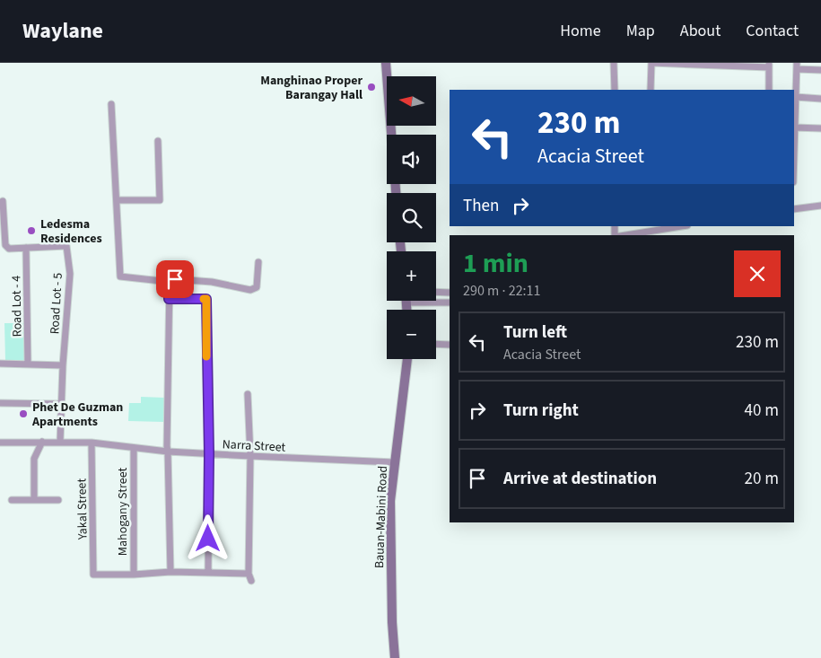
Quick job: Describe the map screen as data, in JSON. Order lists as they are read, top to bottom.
{
  "streets": {
    "main road": ["Bauan-Mabini Road"],
    "street": [
      "Road Lot - 5",
      "Road Lot - 4",
      "Narra Street",
      "Yakal Street",
      "Mahogany Street"
    ]
  },
  "crossings": [
    ["Road Lot - 5", "Road Lot - 4"],
    ["Road Lot - 5", "Narra Street"],
    ["Narra Street", "Yakal Street"],
    ["Narra Street", "Mahogany Street"],
    ["Narra Street", "Bauan-Mabini Road"],
    ["Yakal Street", "Mahogany Street"]
  ],
  "places": ["Manghinao Proper Barangay Hall", "Ledesma Residences", "Phet De Guzman Apartments"],
  "north": "left",
  "page": {
    "header": "Waylane",
    "nav": [
      "Home",
      "Map",
      "About",
      "Contact"
    ],
    "map_buttons": ["+", "−"],
    "turn": ["230 m", "Acacia Street"],
    "then": "Then",
    "heading": ["1 min", "290 m · 22:11"],
    "list": [
      {
        "name": "Turn left",
        "note": "Acacia Street",
        "value": "230 m"
      },
      {
        "name": "Turn right",
        "value": "40 m"
      },
      {
        "name": "Arrive at destination",
        "value": "20 m"
      }
    ]
  }
}
